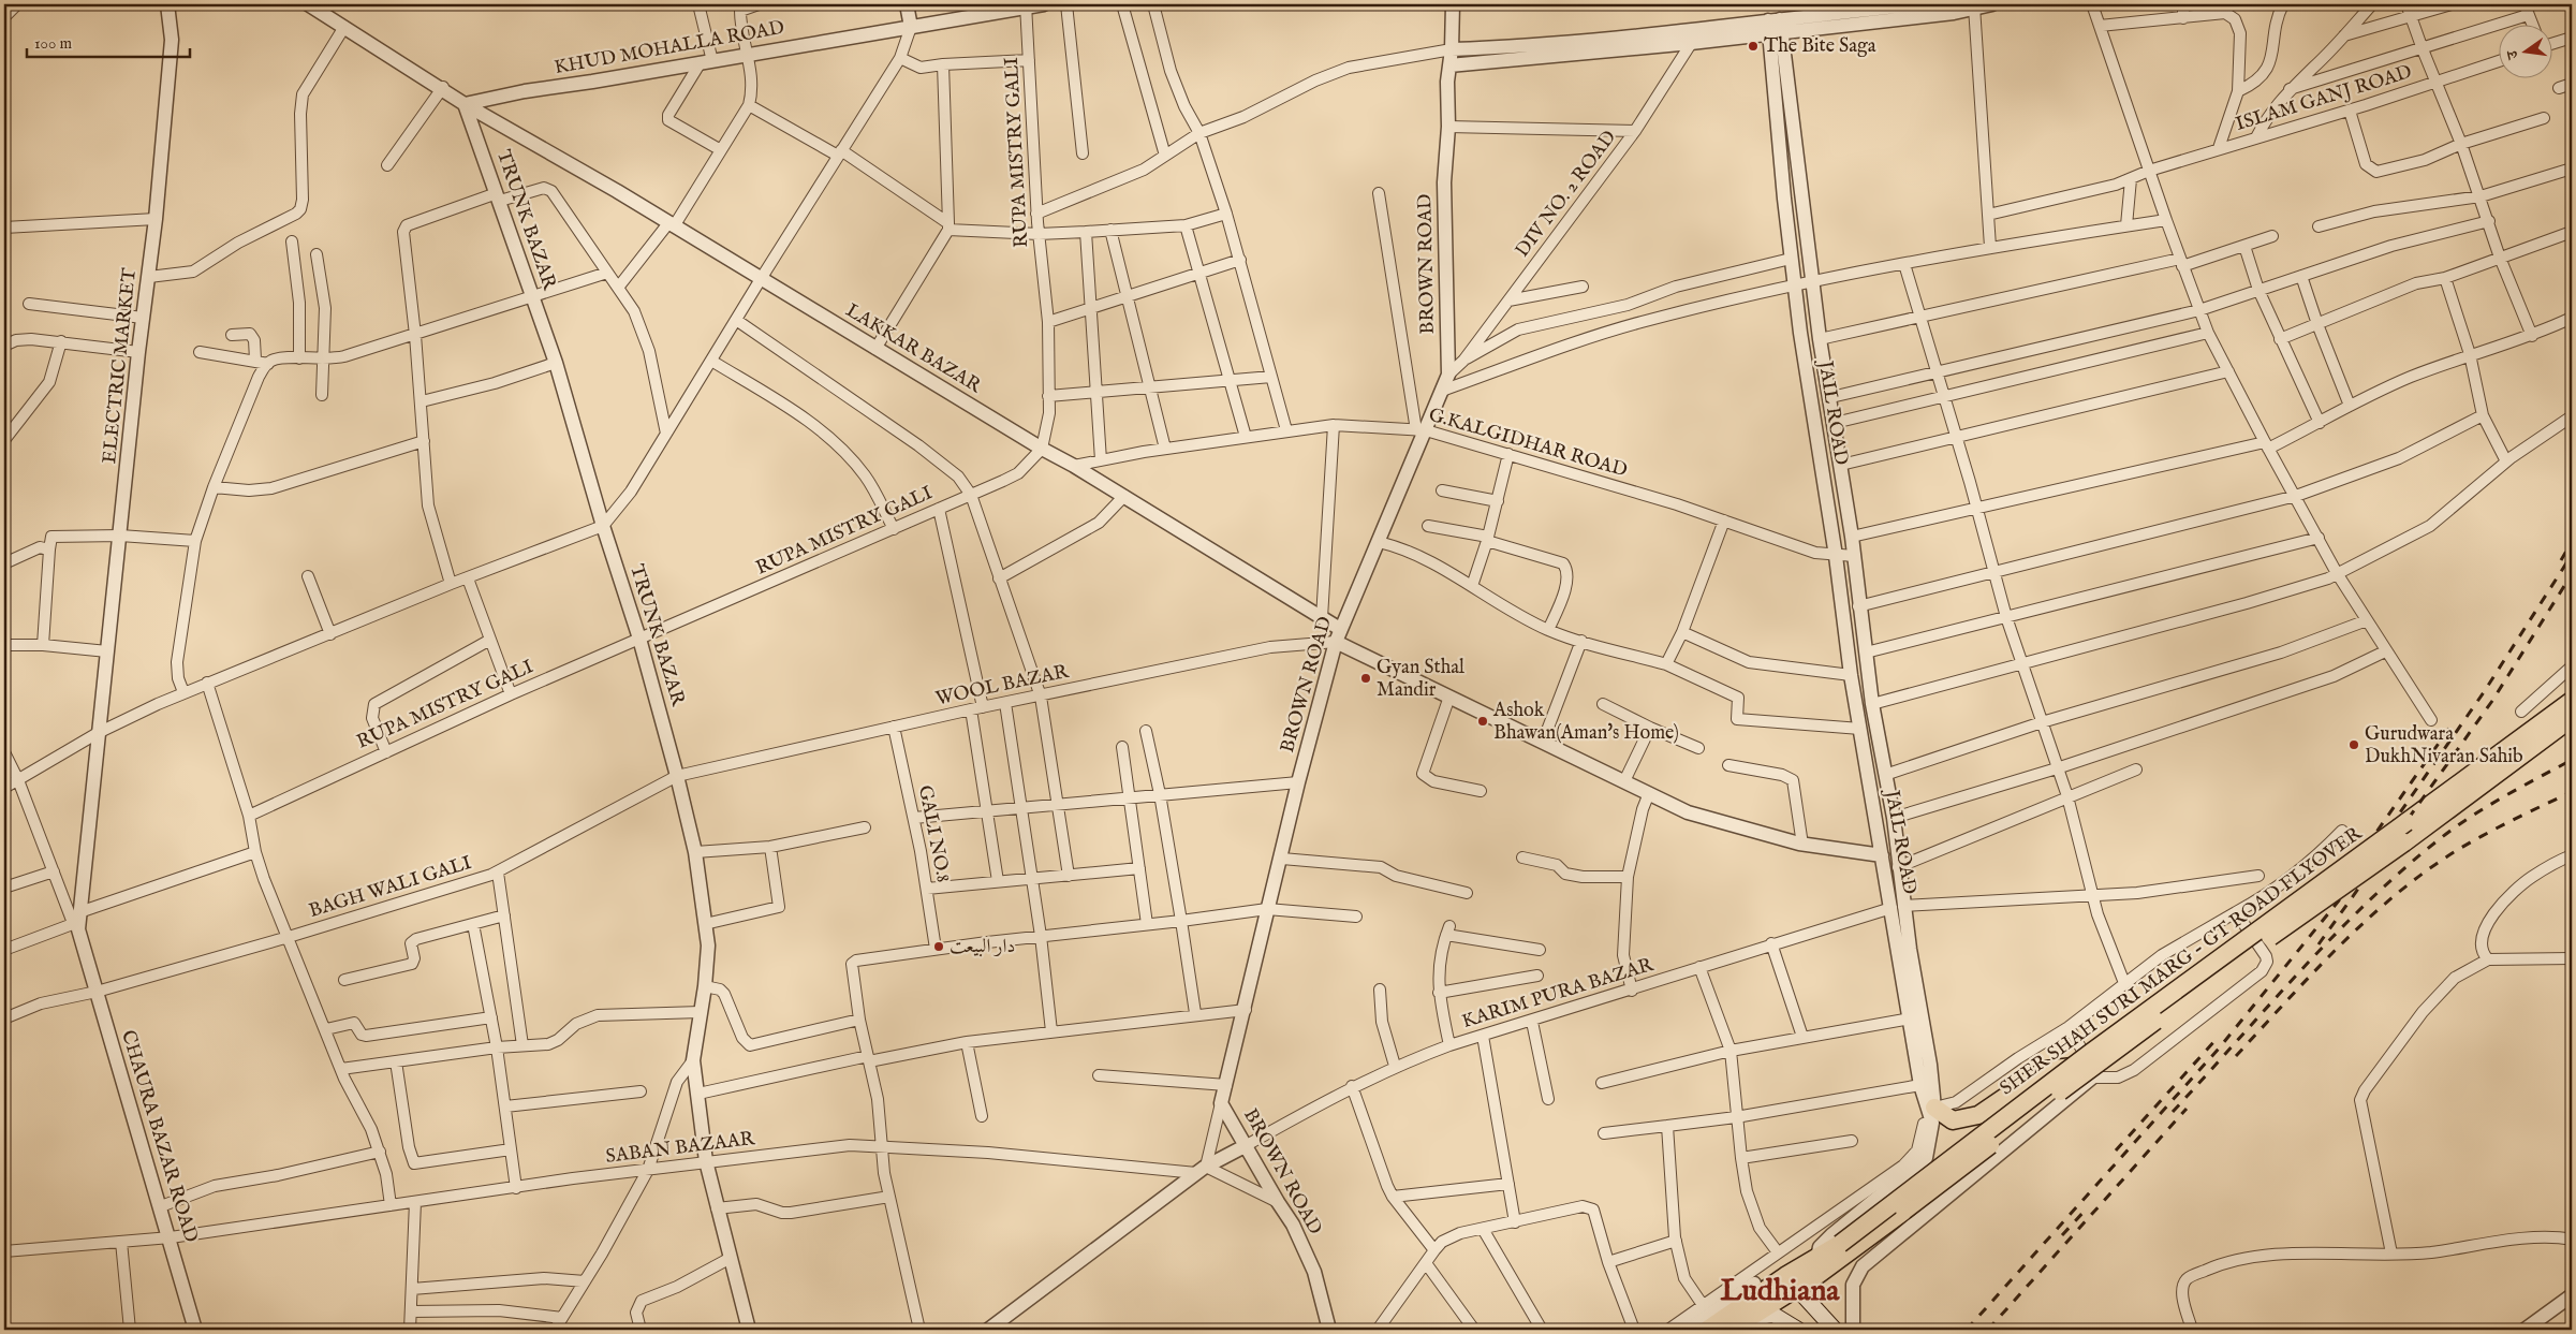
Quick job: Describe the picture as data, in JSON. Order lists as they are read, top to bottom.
{
  "streets": {
    "main road": ["SHER SHAH SURI MARG - GT ROAD FLYOVER"],
    "street": [
      "KHUD MOHALLA ROAD",
      "ISLAM GANJ ROAD",
      "RUPA MISTRY GALI",
      "DIV NO. 2 ROAD",
      "TRUNK BAZAR",
      "BROWN ROAD",
      "LAKKAR BAZAR",
      "ELECTRIC MARKET",
      "JAIL ROAD",
      "G.KALGIDHAR ROAD",
      "WOOL BAZAR",
      "GALI NO.8",
      "BAGH WALI GALI",
      "KARIM PURA BAZAR",
      "CHAURA BAZAR ROAD",
      "SABAN BAZAAR"
    ]
  },
  "crossings": [
    ["KHUD MOHALLA ROAD", "RUPA MISTRY GALI"],
    ["KHUD MOHALLA ROAD", "TRUNK BAZAR"],
    ["KHUD MOHALLA ROAD", "LAKKAR BAZAR"],
    ["RUPA MISTRY GALI", "TRUNK BAZAR"],
    ["RUPA MISTRY GALI", "LAKKAR BAZAR"],
    ["DIV NO. 2 ROAD", "BROWN ROAD"],
    ["TRUNK BAZAR", "LAKKAR BAZAR"],
    ["TRUNK BAZAR", "WOOL BAZAR"],
    ["TRUNK BAZAR", "BAGH WALI GALI"],
    ["TRUNK BAZAR", "SABAN BAZAAR"],
    ["BROWN ROAD", "LAKKAR BAZAR"],
    ["BROWN ROAD", "G.KALGIDHAR ROAD"],
    ["BROWN ROAD", "WOOL BAZAR"],
    ["BROWN ROAD", "KARIM PURA BAZAR"],
    ["LAKKAR BAZAR", "JAIL ROAD"],
    ["LAKKAR BAZAR", "G.KALGIDHAR ROAD"],
    ["LAKKAR BAZAR", "WOOL BAZAR"],
    ["ELECTRIC MARKET", "CHAURA BAZAR ROAD"],
    ["JAIL ROAD", "G.KALGIDHAR ROAD"],
    ["JAIL ROAD", "KARIM PURA BAZAR"],
    ["WOOL BAZAR", "GALI NO.8"],
    ["WOOL BAZAR", "BAGH WALI GALI"],
    ["BAGH WALI GALI", "CHAURA BAZAR ROAD"],
    ["CHAURA BAZAR ROAD", "SABAN BAZAAR"]
  ],
  "districts": ["Ludhiana"],
  "places": [
    "The Bite Saga",
    "Gyan Sthal Mandir",
    "Ashok Bhawan(Aman's Home)",
    "Gurudwara DukhNivaran Sahib",
    "دار البیعت"
  ],
  "scale_bar": "100 m",
  "north": "left"
}
